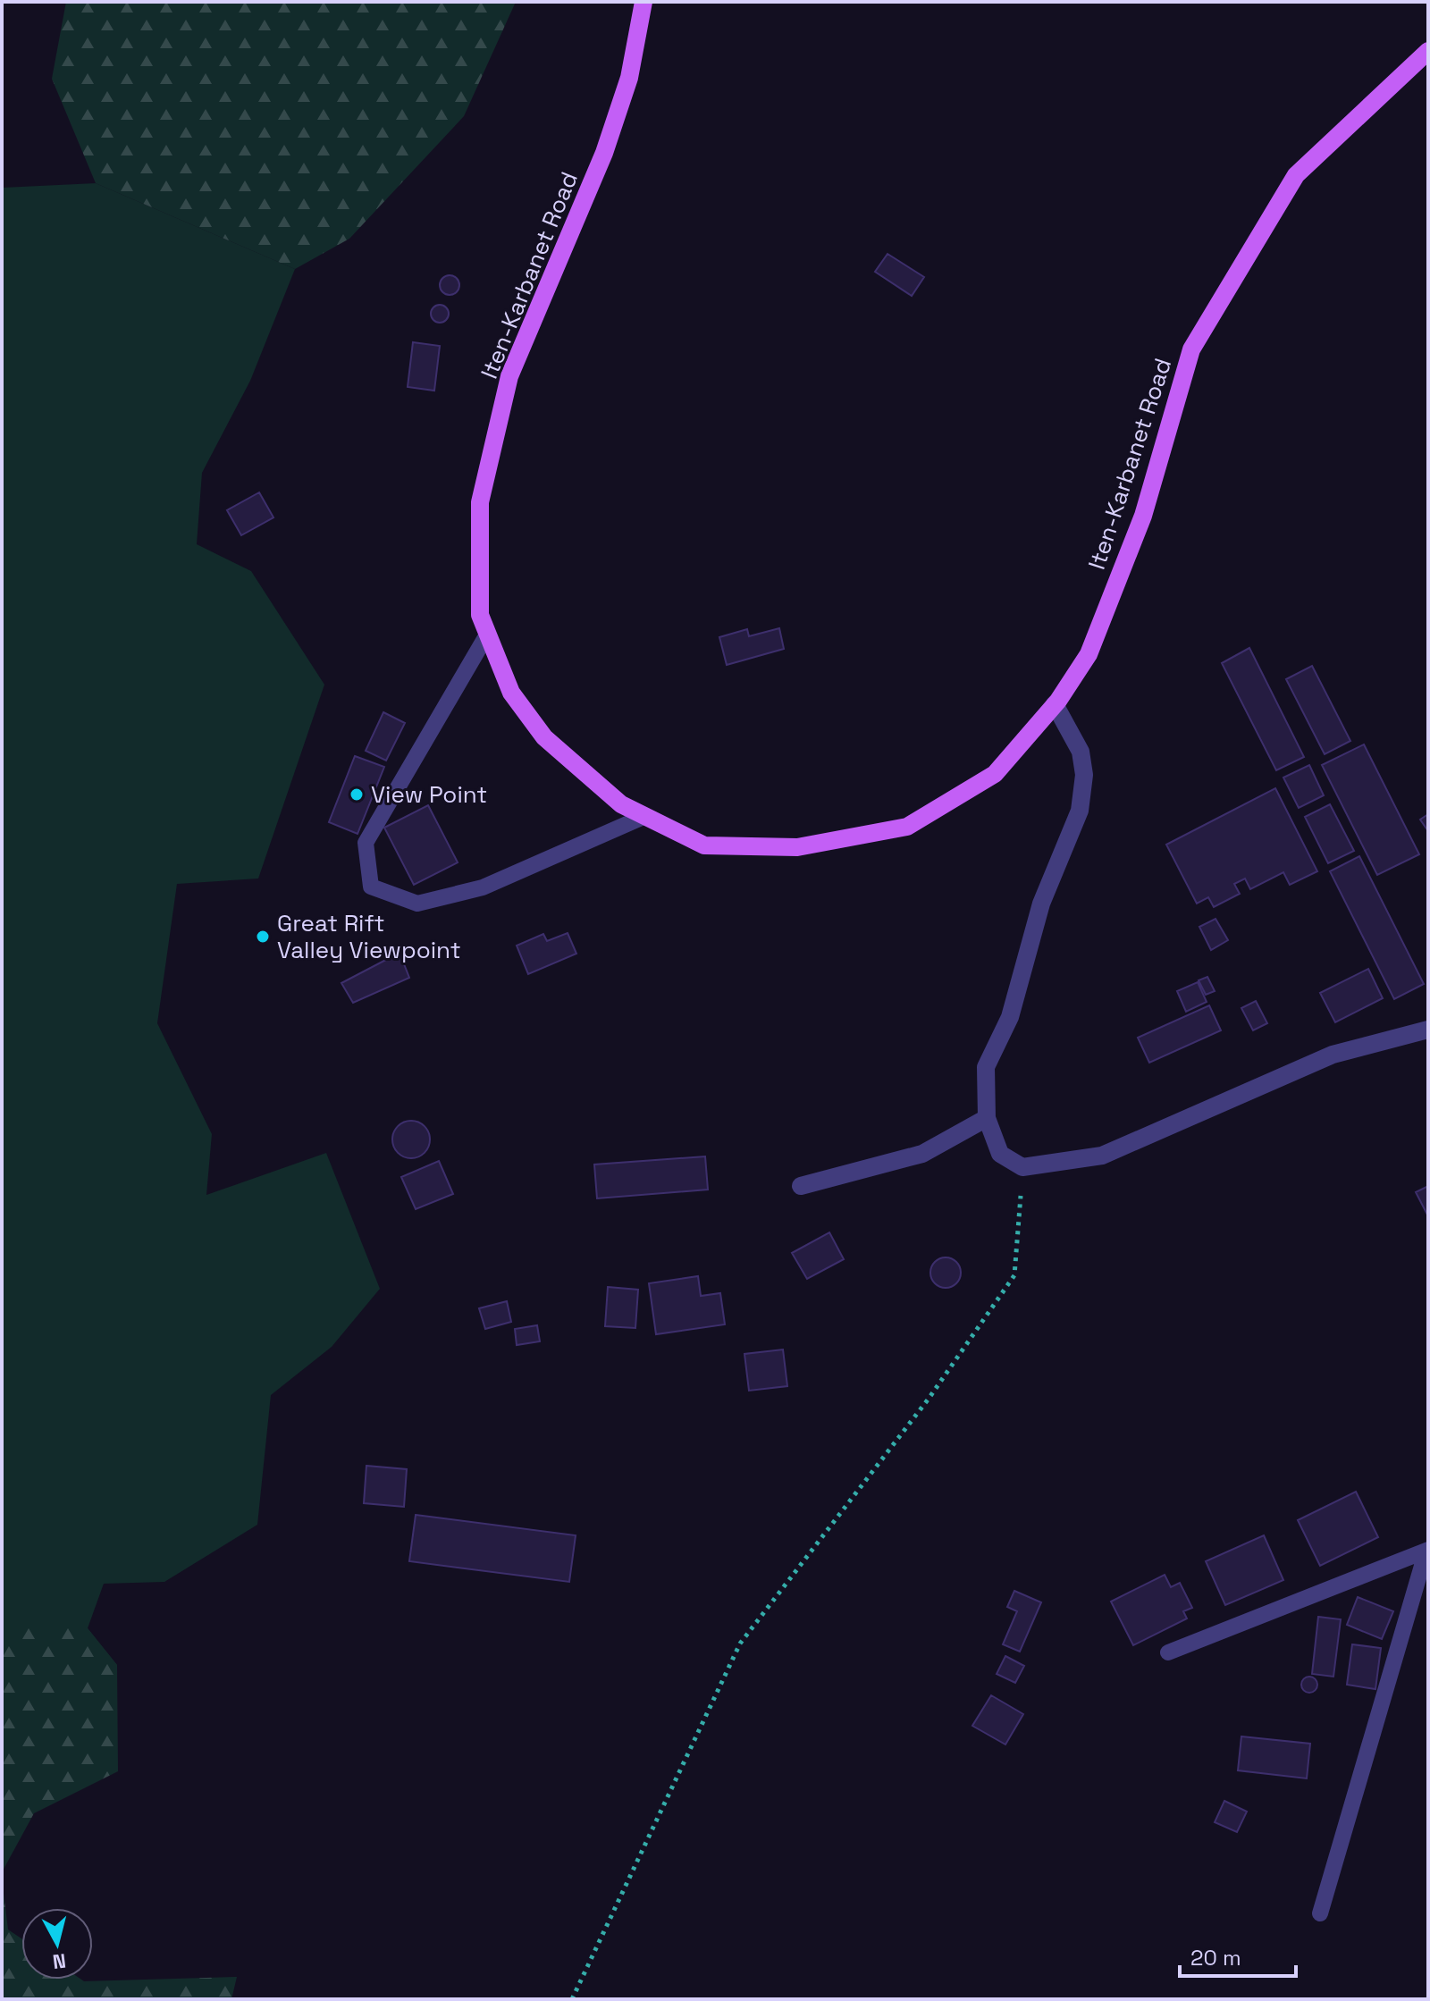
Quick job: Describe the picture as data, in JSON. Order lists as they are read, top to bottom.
{
  "streets": {
    "main road": ["Iten-Karbanet Road"]
  },
  "places": ["View Point", "Great Rift Valley Viewpoint"],
  "scale_bar": "20 m",
  "north": "bottom"
}
